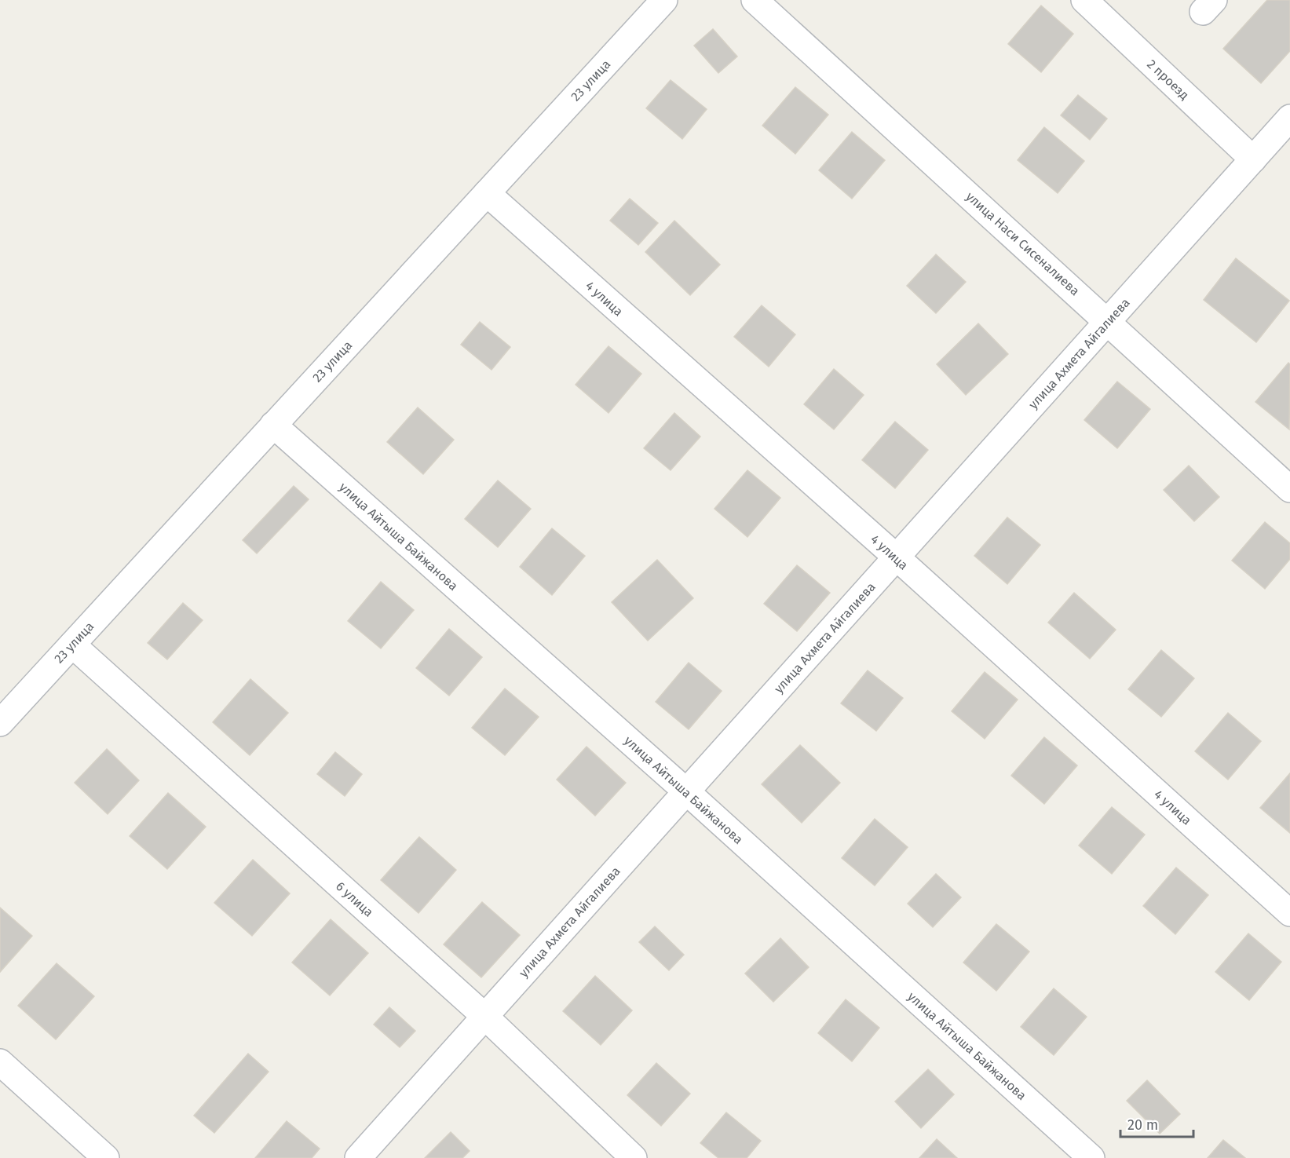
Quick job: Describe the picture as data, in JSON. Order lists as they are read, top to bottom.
{
  "streets": {
    "street": [
      "2 проезд",
      "23 улица",
      "улица Наси Сисеналиева",
      "4 улица",
      "улица Ахмета Айгалиева",
      "улица Айтыша Байжанова",
      "6 улица"
    ]
  },
  "crossings": [
    ["2 проезд", "улица Ахмета Айгалиева"],
    ["23 улица", "4 улица"],
    ["23 улица", "улица Айтыша Байжанова"],
    ["23 улица", "6 улица"],
    ["улица Наси Сисеналиева", "улица Ахмета Айгалиева"],
    ["4 улица", "улица Ахмета Айгалиева"],
    ["улица Ахмета Айгалиева", "улица Айтыша Байжанова"],
    ["улица Ахмета Айгалиева", "6 улица"]
  ],
  "scale_bar": "20 m"
}
